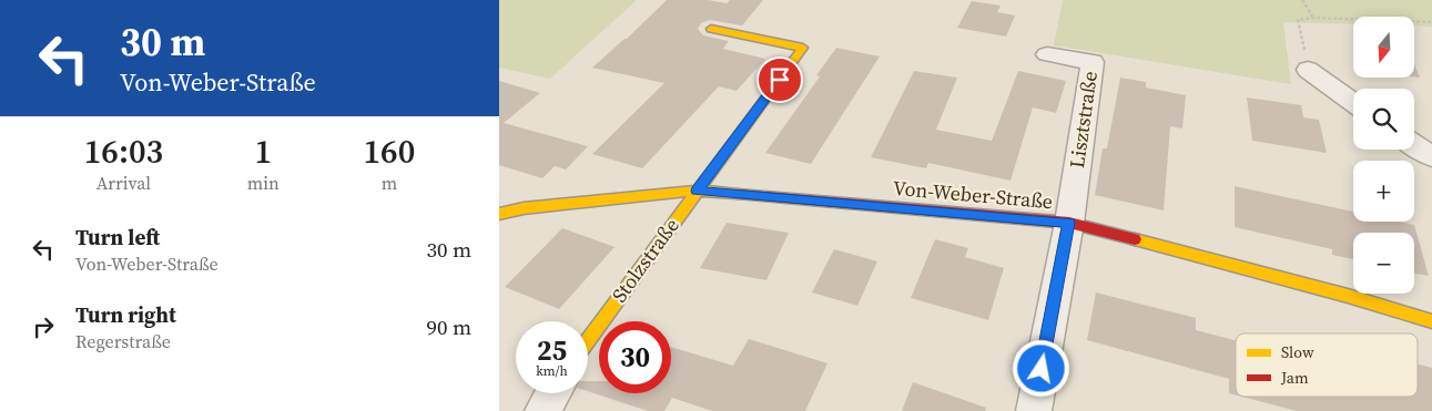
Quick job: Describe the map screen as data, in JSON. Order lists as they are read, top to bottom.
{
  "streets": {
    "street": ["Lisztstraße", "Von-Weber-Straße", "Stolzstraße"]
  },
  "crossings": [
    ["Lisztstraße", "Von-Weber-Straße"],
    ["Von-Weber-Straße", "Stolzstraße"]
  ],
  "legend": ["Slow", "Jam"],
  "north": "bottom",
  "page": {
    "turn": ["30 m", "Von-Weber-Straße"],
    "map_buttons": ["+", "−"],
    "eta": [
      "16:03",
      "Arrival",
      "1",
      "min",
      "160",
      "m"
    ],
    "list": [
      {
        "name": "Turn left",
        "note": "Von-Weber-Straße",
        "value": "30 m"
      },
      {
        "name": "Turn right",
        "note": "Regerstraße",
        "value": "90 m"
      }
    ],
    "speed": "25 km/h",
    "limit": "30"
  }
}
